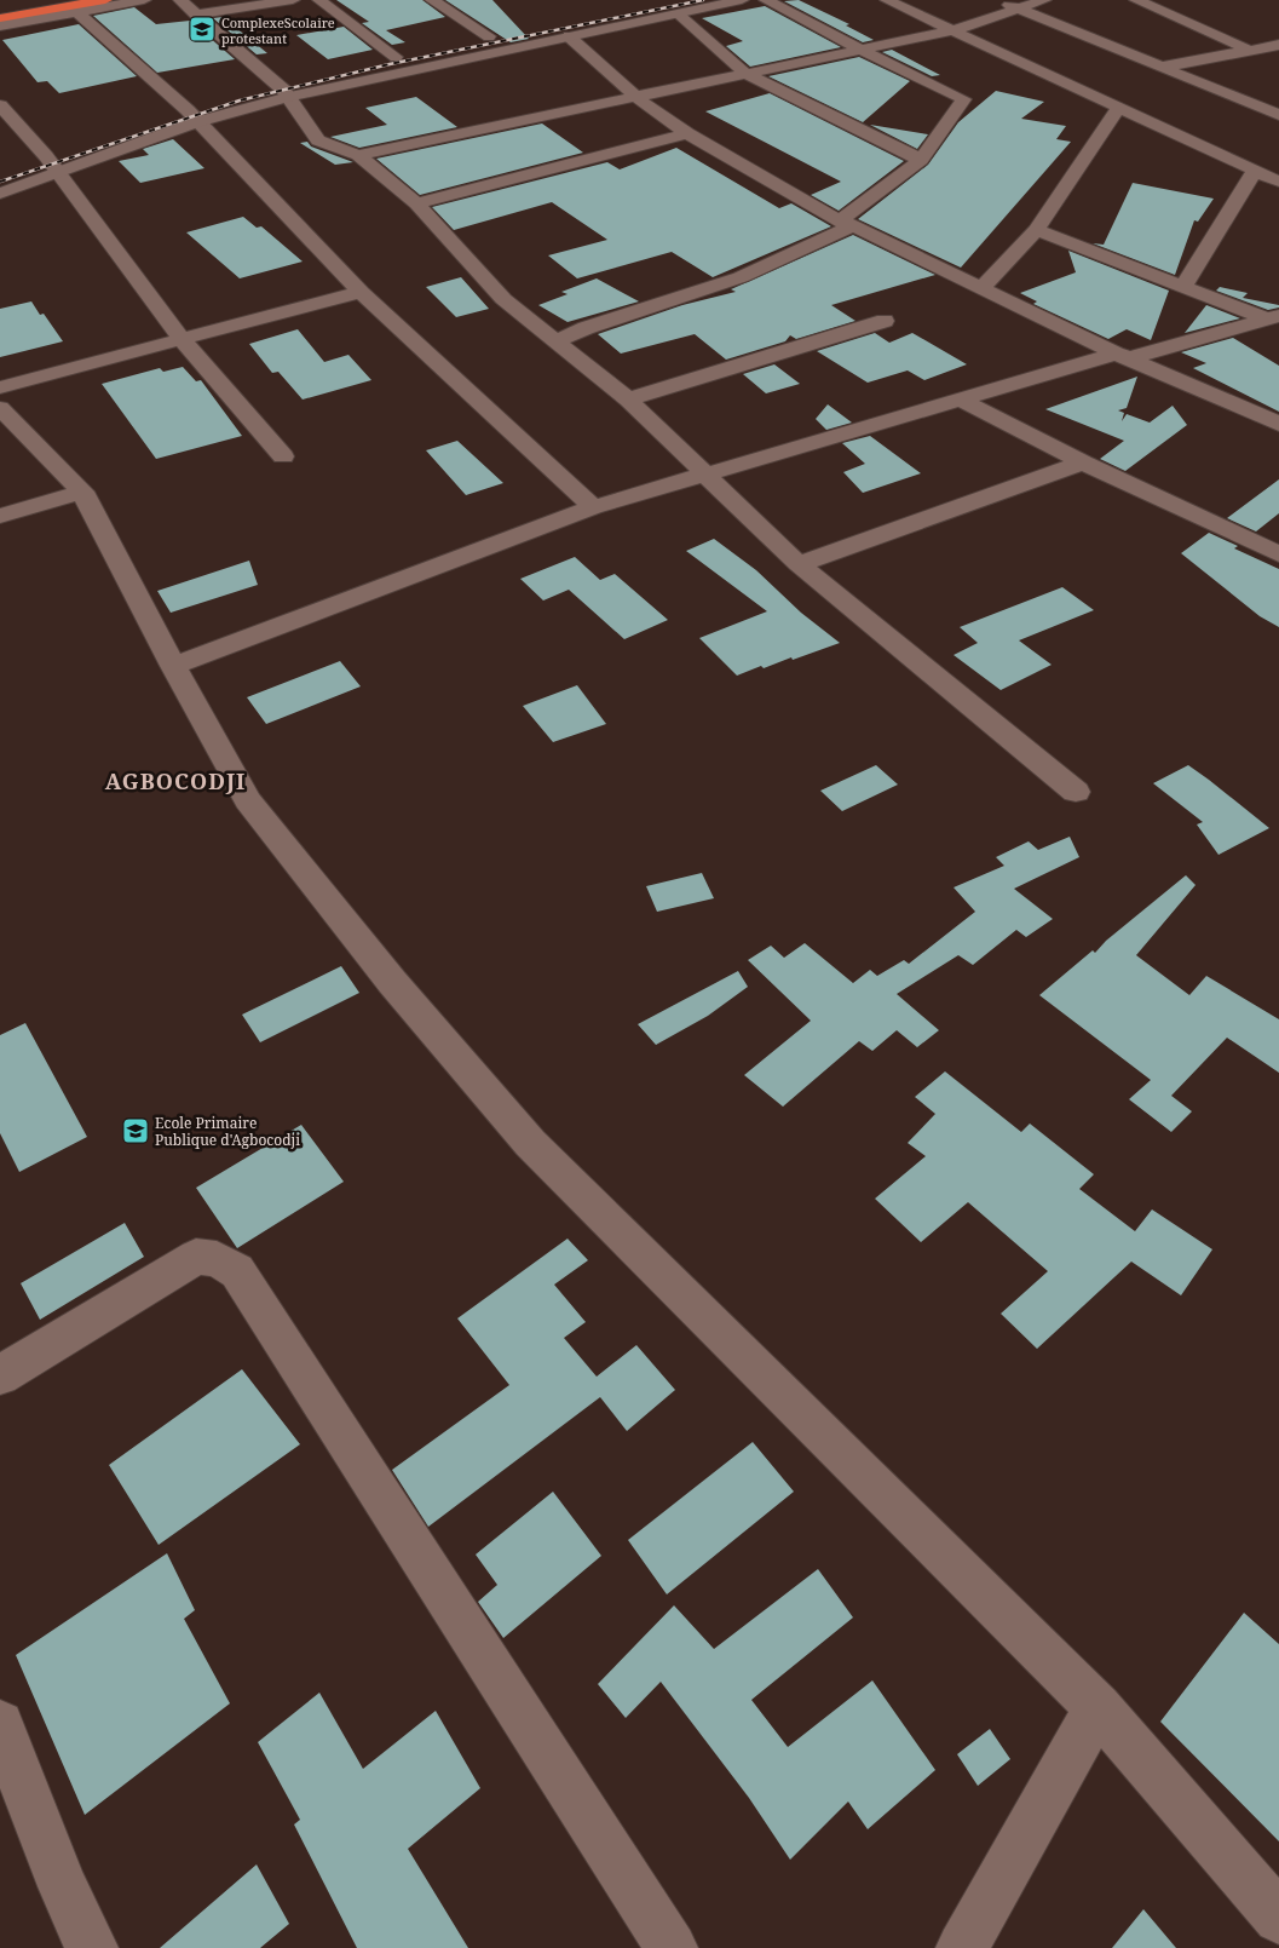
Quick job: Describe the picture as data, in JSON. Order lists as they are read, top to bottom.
{
  "districts": ["AGBOCODJI"],
  "places": {
    "school or university": ["ComplexeScolaire protestant", "Ecole Primaire Publique d'Agbocodji"]
  }
}
